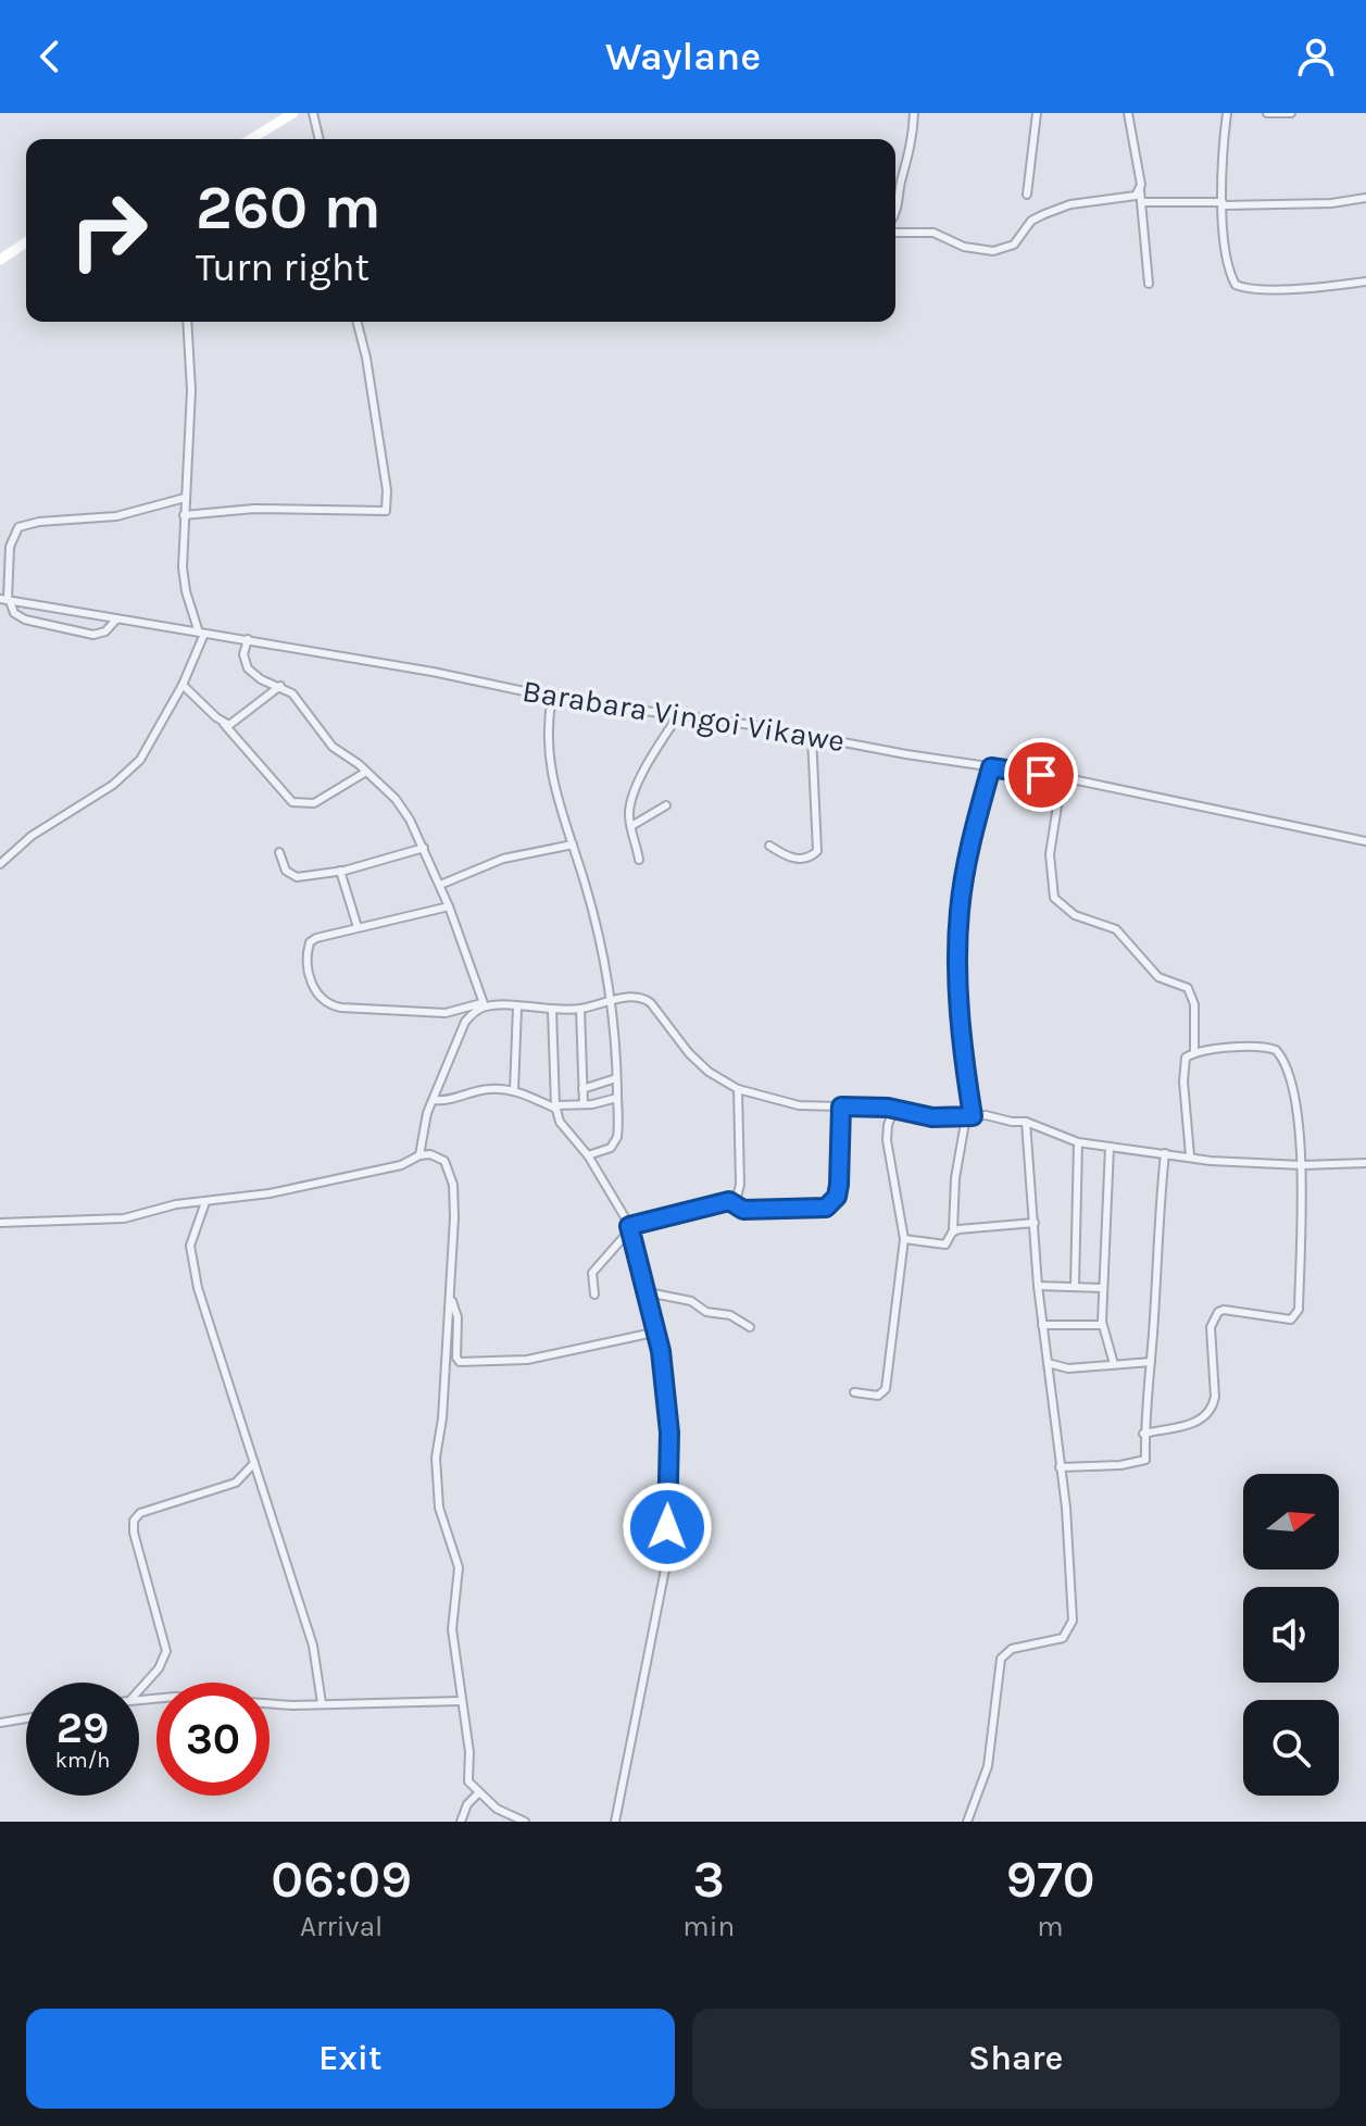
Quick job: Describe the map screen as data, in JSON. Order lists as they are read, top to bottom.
{
  "streets": {
    "street": ["Barabara Vingoi Vikawe"]
  },
  "north": "right",
  "page": {
    "header": "Waylane",
    "turn": ["260 m", "Turn right"],
    "speed": "29 km/h",
    "limit": "30",
    "eta": [
      "06:09",
      "Arrival",
      "3",
      "min",
      "970",
      "m"
    ],
    "buttons": ["Exit", "Share"]
  }
}
